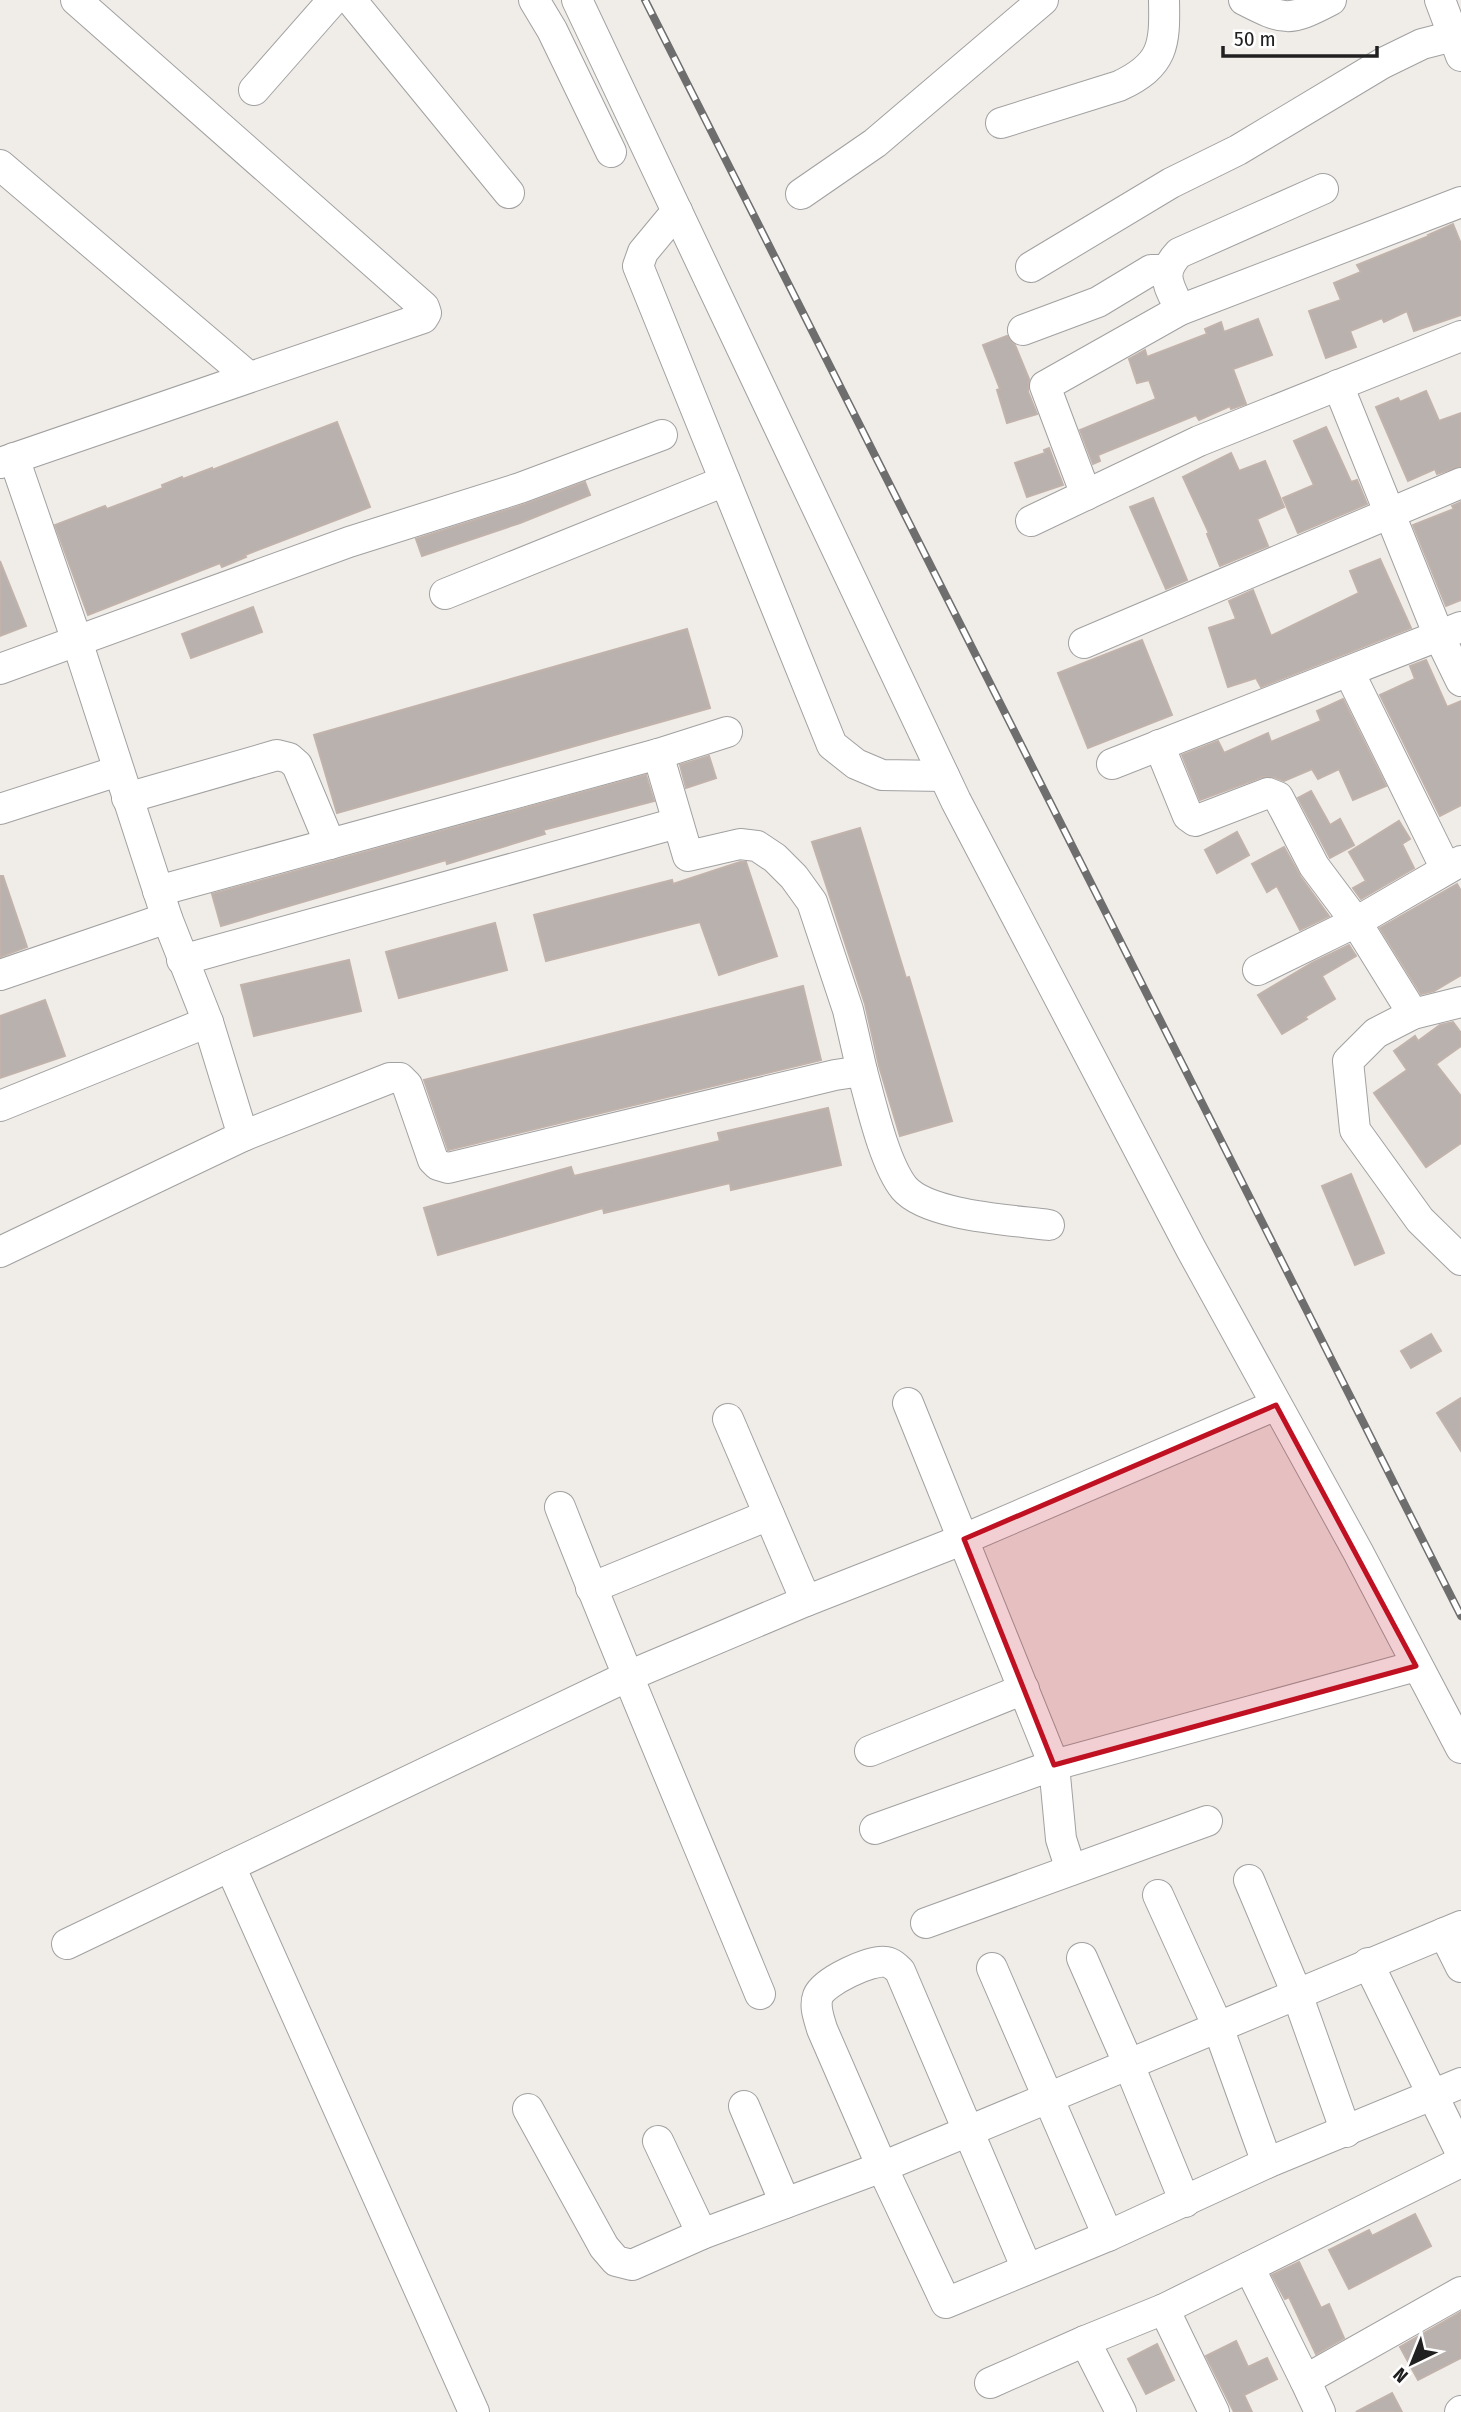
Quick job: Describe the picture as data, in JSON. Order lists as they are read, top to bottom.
{
  "scale_bar": "50 m",
  "north": "bottom left"
}
